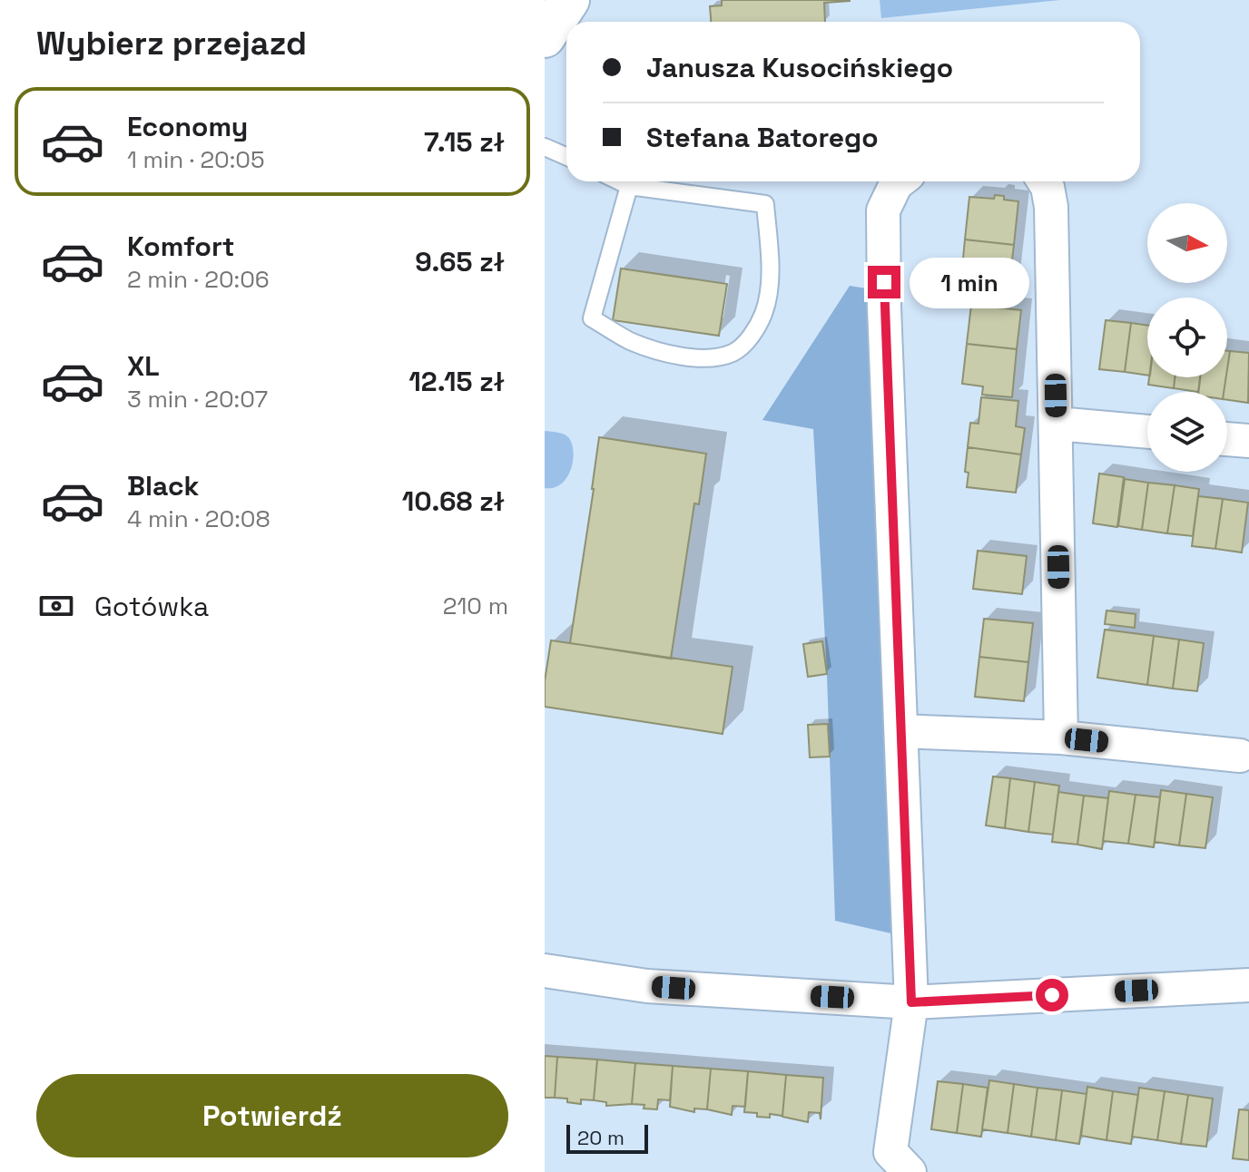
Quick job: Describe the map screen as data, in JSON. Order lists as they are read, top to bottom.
{
  "scale_bar": "20 m",
  "north": "right",
  "page": {
    "heading": "Wybierz przejazd",
    "banner": ["Janusza Kusocińskiego", "Stefana Batorego"],
    "list": [
      {
        "name": "Economy",
        "note": "1 min · 20:05",
        "value": "7.15 zł"
      },
      {
        "name": "Komfort",
        "note": "2 min · 20:06",
        "value": "9.65 zł"
      },
      {
        "name": "XL",
        "note": "3 min · 20:07",
        "value": "12.15 zł"
      },
      {
        "name": "Black",
        "note": "4 min · 20:08",
        "value": "10.68 zł"
      }
    ],
    "bubble": "1 min",
    "pay": ["Gotówka", "210 m"],
    "buttons": "Potwierdź",
    "scale": "20 m"
  }
}
